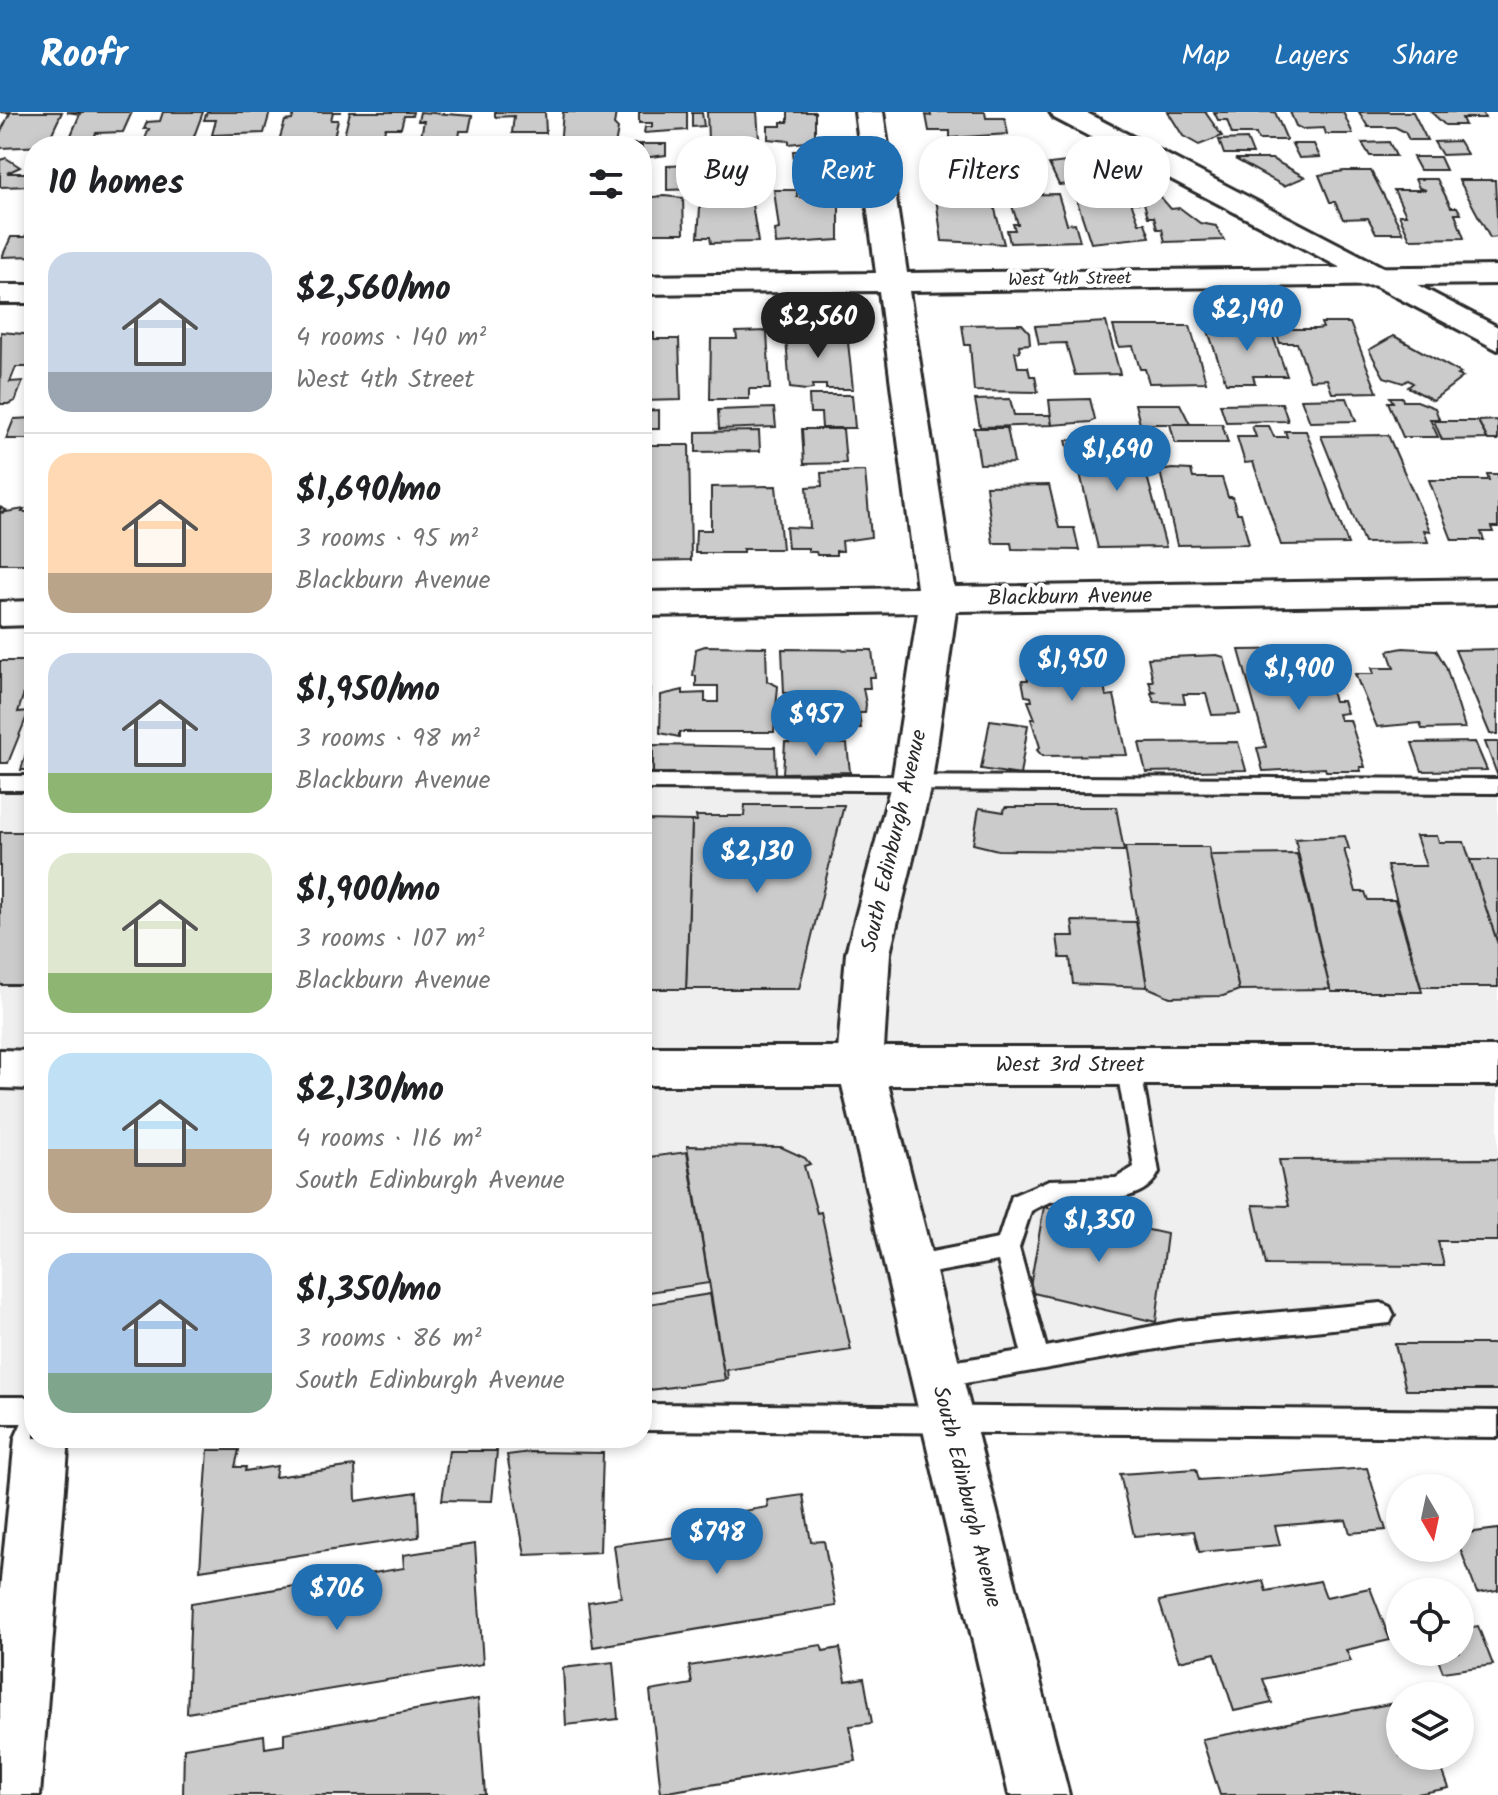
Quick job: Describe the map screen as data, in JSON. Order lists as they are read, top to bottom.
{
  "streets": {
    "street": [
      "West 4th Street",
      "Blackburn Avenue",
      "South Edinburgh Avenue",
      "West 3rd Street"
    ]
  },
  "crossings": [
    ["West 4th Street", "South Edinburgh Avenue"],
    ["Blackburn Avenue", "South Edinburgh Avenue"],
    ["South Edinburgh Avenue", "West 3rd Street"]
  ],
  "north": "bottom",
  "page": {
    "header": "Roofr",
    "nav": ["Map", "Layers", "Share"],
    "chip": [
      "Buy",
      "Rent",
      "Filters",
      "New"
    ],
    "heading": "10 homes",
    "list": [
      {
        "name": "$2,560/mo",
        "note": "4 rooms · 140 m² · West 4th Street"
      },
      {
        "name": "$1,690/mo",
        "note": "3 rooms · 95 m² · Blackburn Avenue"
      },
      {
        "name": "$1,950/mo",
        "note": "3 rooms · 98 m² · Blackburn Avenue"
      },
      {
        "name": "$1,900/mo",
        "note": "3 rooms · 107 m² · Blackburn Avenue"
      },
      {
        "name": "$2,130/mo",
        "note": "4 rooms · 116 m² · South Edinburgh Avenue"
      },
      {
        "name": "$1,350/mo",
        "note": "3 rooms · 86 m² · South Edinburgh Avenue"
      }
    ],
    "price": [
      "$2,190",
      "$2,560",
      "$1,690",
      "$1,950",
      "$1,900",
      "$957",
      "$2,130",
      "$1,350",
      "$798",
      "$706"
    ]
  }
}
